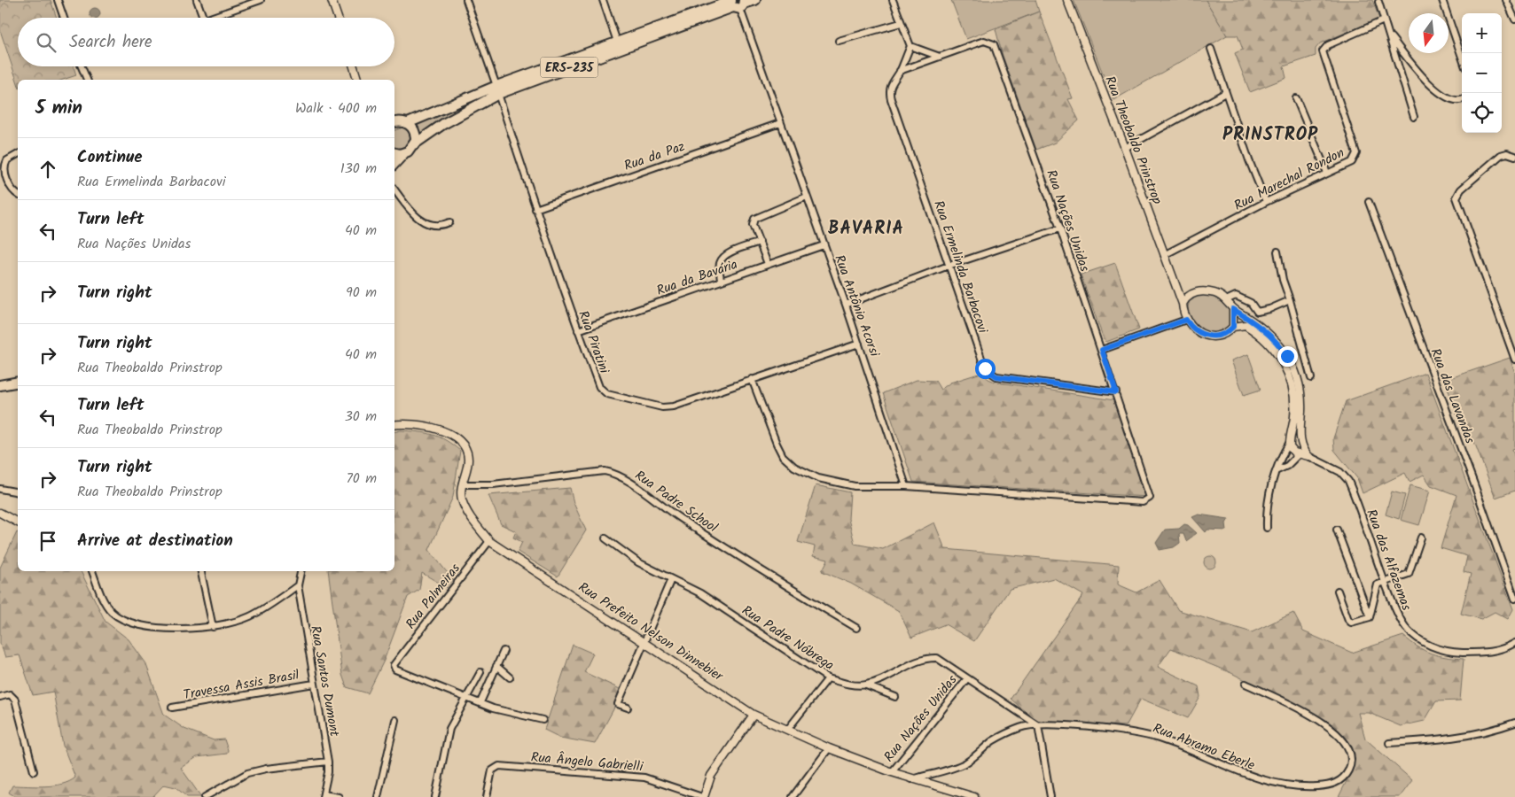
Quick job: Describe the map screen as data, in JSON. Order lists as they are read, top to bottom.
{
  "streets": {
    "main road": ["ERS-235"],
    "street": [
      "Rua Theobaldo Prinstrop",
      "Rua da Paz",
      "Rua Marechal Rondon",
      "Rua Nações Unidas",
      "Rua Ermelinda Barbacovi",
      "Rua da Bavária",
      "Rua Antônio Acorsi",
      "Rua Piratini",
      "Rua das Lavandas",
      "Rua Padre School",
      "Rua das Alfazemas",
      "Rua Palmeiras",
      "Rua Prefeito Nelson Dinnebier",
      "Rua Padre Nóbrega",
      "Rua Santos Dumont",
      "Travessa Assis Brasil",
      "Rua Abramo Eberle",
      "Rua Ângelo Gabrielli"
    ]
  },
  "crossings": [
    ["ERS-235", "Rua Antônio Acorsi"],
    ["ERS-235", "Rua Piratini"],
    ["Rua Theobaldo Prinstrop", "Rua Marechal Rondon"],
    ["Rua da Paz", "Rua Antônio Acorsi"],
    ["Rua da Paz", "Rua Piratini"],
    ["Rua Nações Unidas", "Rua Ermelinda Barbacovi"],
    ["Rua Nações Unidas", "Rua Antônio Acorsi"],
    ["Rua Nações Unidas", "Rua Prefeito Nelson Dinnebier"],
    ["Rua da Bavária", "Rua Antônio Acorsi"],
    ["Rua da Bavária", "Rua Piratini"],
    ["Rua Antônio Acorsi", "Rua Piratini"],
    ["Rua Padre School", "Rua Prefeito Nelson Dinnebier"],
    ["Rua Palmeiras", "Rua Prefeito Nelson Dinnebier"],
    ["Rua Prefeito Nelson Dinnebier", "Rua Abramo Eberle"],
    ["Rua Santos Dumont", "Travessa Assis Brasil"]
  ],
  "districts": ["PRINSTROP", "BAVARIA"],
  "north": "bottom",
  "page": {
    "map_buttons": ["+", "−"],
    "search": "Search here",
    "heading": ["5 min", "Walk · 400 m"],
    "list": [
      ["Continue", "Rua Ermelinda Barbacovi", "130 m"],
      ["Turn left", "Rua Nações Unidas", "40 m"],
      ["Turn right", "90 m"],
      ["Turn right", "Rua Theobaldo Prinstrop", "40 m"],
      ["Turn left", "Rua Theobaldo Prinstrop", "30 m"],
      ["Turn right", "Rua Theobaldo Prinstrop", "70 m"],
      "Arrive at destination"
    ]
  }
}
